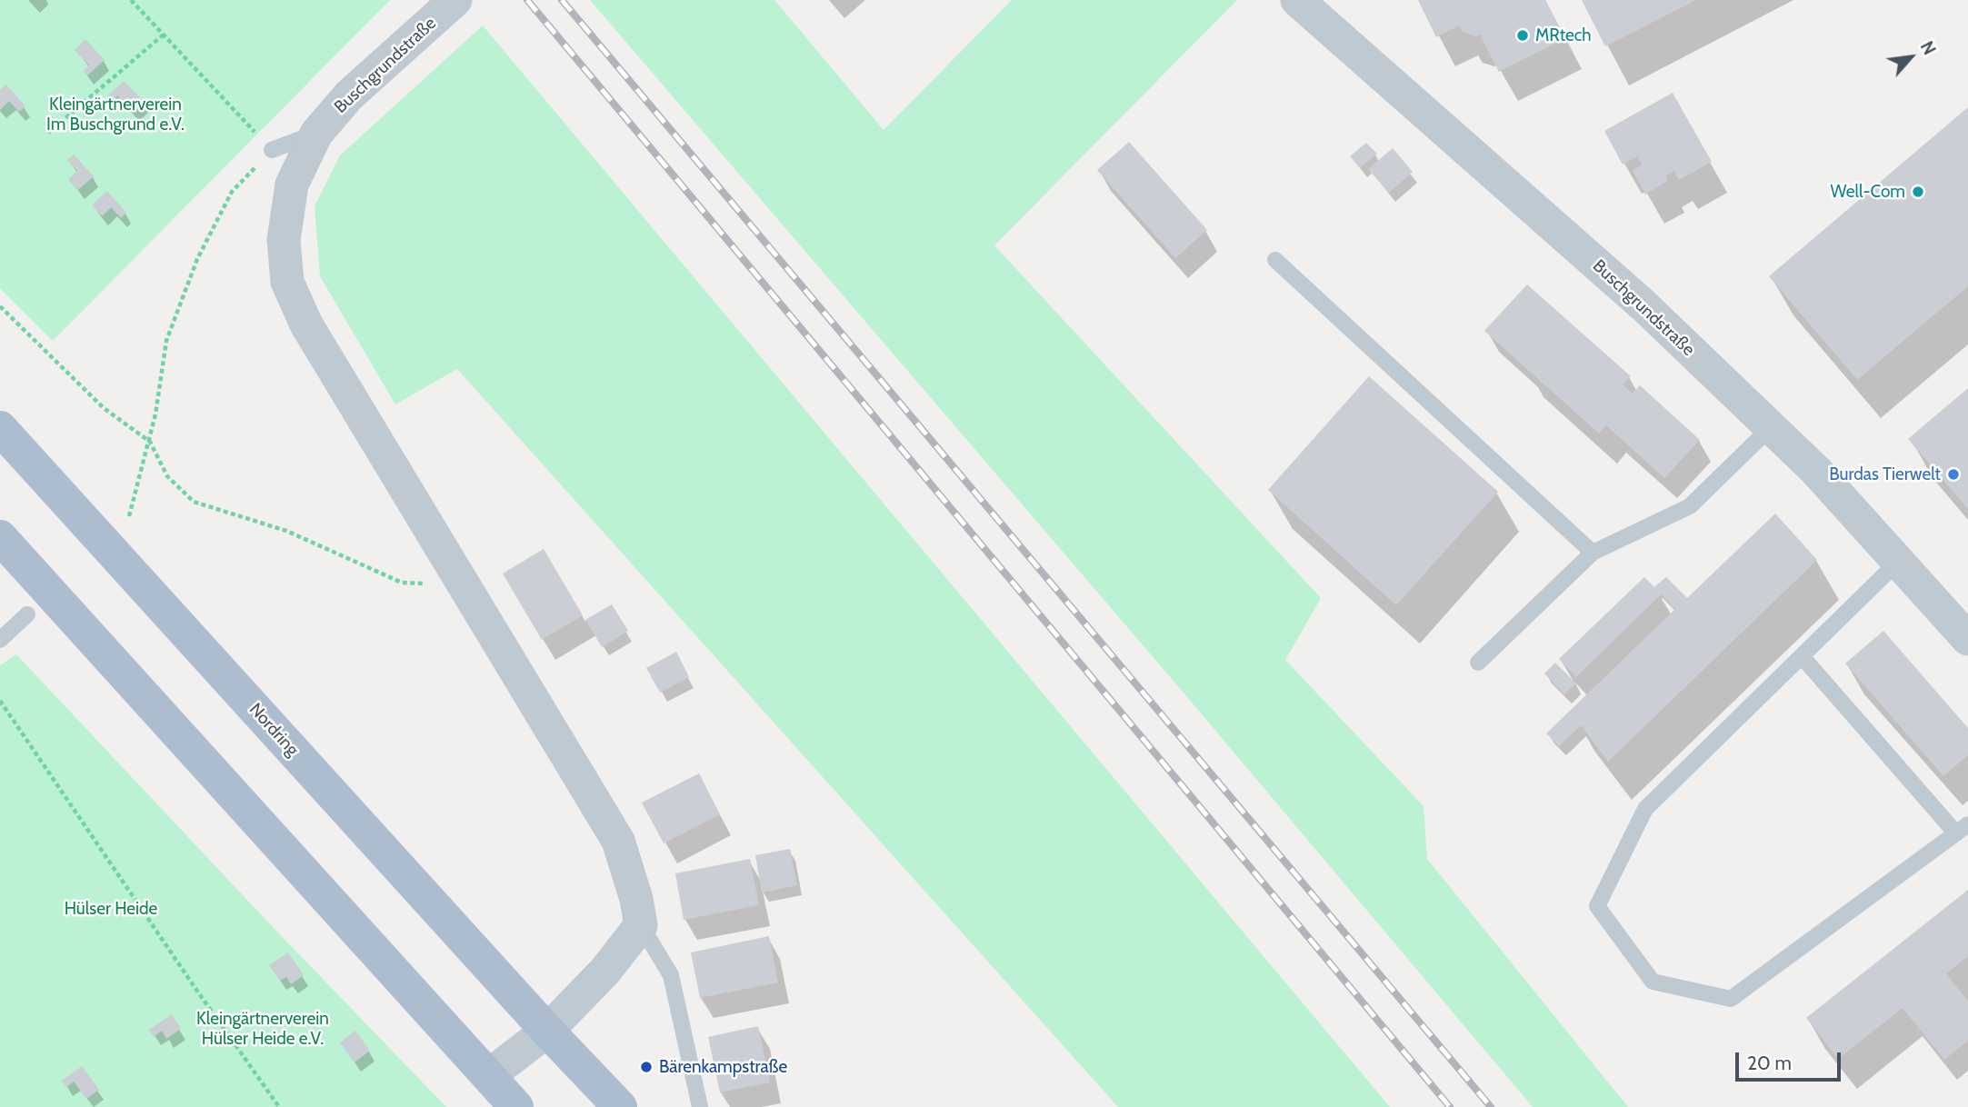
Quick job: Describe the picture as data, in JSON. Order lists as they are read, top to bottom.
{
  "streets": {
    "main road": ["Nordring"],
    "street": ["Buschgrundstraße"]
  },
  "parks": ["Kleingärtnerverein Im Buschgrund e.V.", "Hülser Heide", "Kleingärtnerverein Hülser Heide e.V."],
  "places": [
    "MRtech",
    "Well-Com",
    "Burdas Tierwelt",
    "Bärenkampstraße"
  ],
  "scale_bar": "20 m",
  "north": "top right"
}
